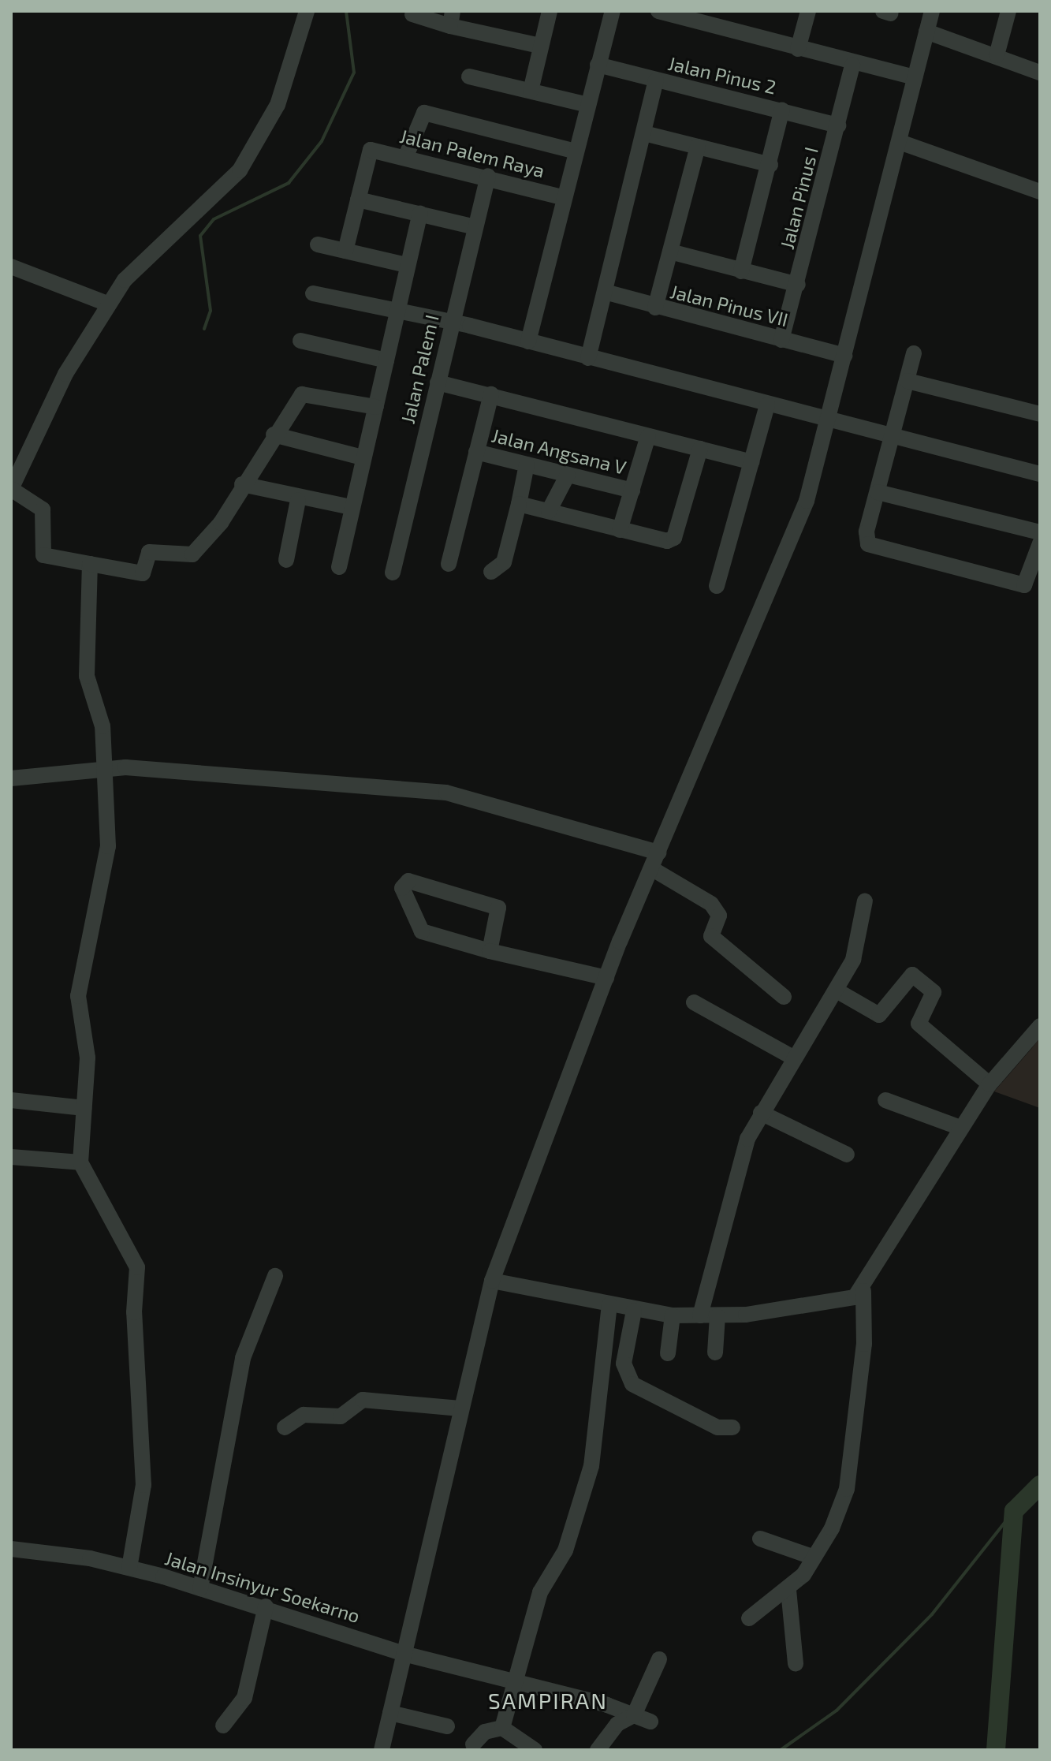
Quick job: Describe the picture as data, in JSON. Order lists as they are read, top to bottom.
{
  "streets": {
    "street": [
      "Jalan Pinus 2",
      "Jalan Palem Raya",
      "Jalan Pinus I",
      "Jalan Pinus VII",
      "Jalan Palem I",
      "Jalan Angsana V",
      "Jalan Insinyur Soekarno"
    ]
  },
  "crossings": [
    ["Jalan Pinus 2", "Jalan Pinus I"],
    ["Jalan Palem Raya", "Jalan Palem I"],
    ["Jalan Pinus I", "Jalan Pinus VII"]
  ],
  "districts": ["SAMPIRAN"]
}
